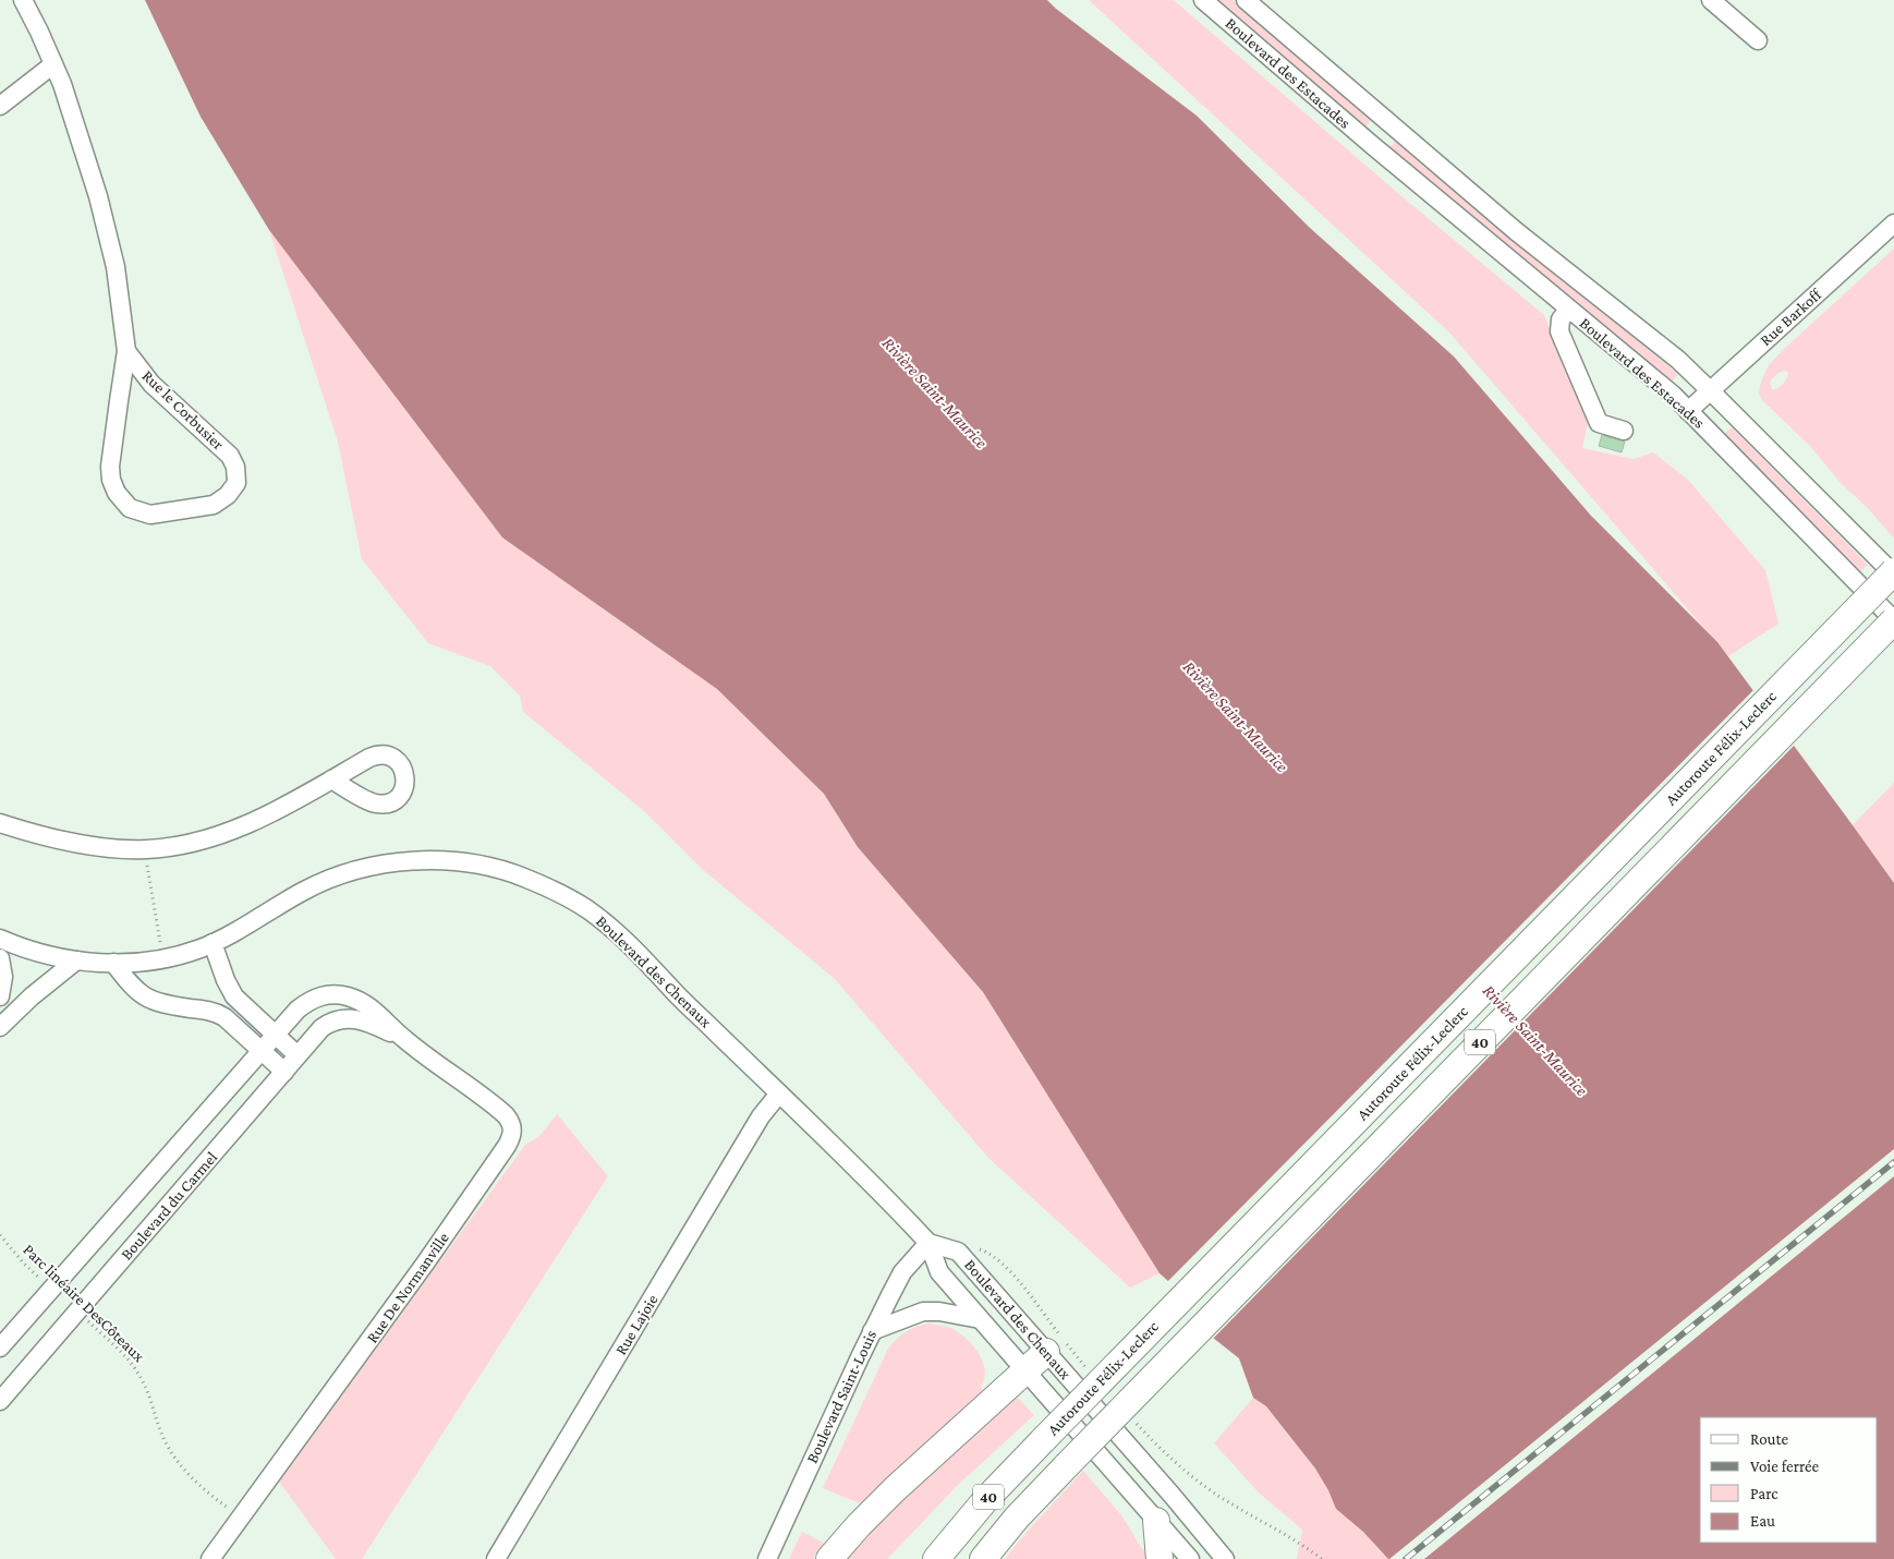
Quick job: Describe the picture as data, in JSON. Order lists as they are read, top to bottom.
{
  "streets": {
    "highway": ["Autoroute Félix-Leclerc", "40"],
    "street": [
      "Boulevard des Estacades",
      "Rue Barkoff",
      "Rue le Corbusier",
      "Boulevard des Chenaux",
      "Boulevard du Carmel",
      "Rue De Normanville",
      "Rue Lajoie",
      "Boulevard Saint-Louis"
    ],
    "path": ["Parc linéaire DesCôteaux"]
  },
  "crossings": [
    ["Boulevard des Estacades", "Rue Barkoff"],
    ["Boulevard des Estacades", "Autoroute Félix-Leclerc"],
    ["Boulevard des Chenaux", "Rue Lajoie"],
    ["Boulevard des Chenaux", "Boulevard Saint-Louis"],
    ["Boulevard du Carmel", "Rue De Normanville"],
    ["Boulevard du Carmel", "Parc linéaire DesCôteaux"],
    ["Rue De Normanville", "Parc linéaire DesCôteaux"]
  ],
  "water": ["Rivière Saint-Maurice"],
  "legend": [
    "Route",
    "Voie ferrée",
    "Parc",
    "Eau"
  ]
}
